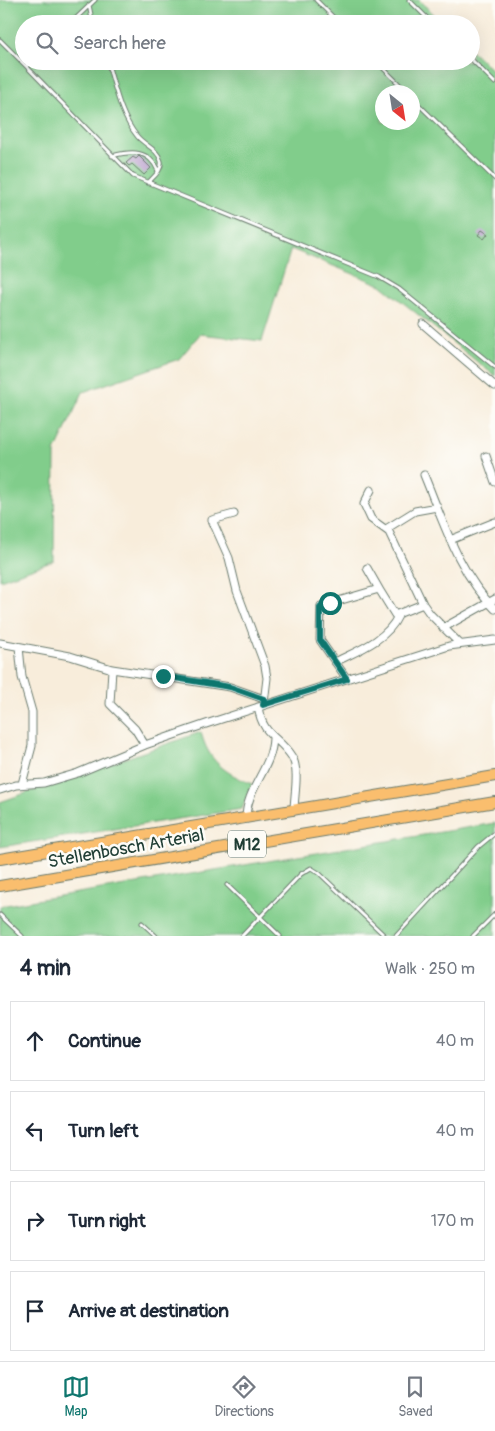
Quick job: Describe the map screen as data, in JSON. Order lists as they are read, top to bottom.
{
  "streets": {
    "main road": ["M12", "Stellenbosch Arterial"]
  },
  "north": "bottom right",
  "page": {
    "search": "Search here",
    "heading": ["4 min", "Walk · 250 m"],
    "list": [
      ["Continue", "40 m"],
      ["Turn left", "40 m"],
      ["Turn right", "170 m"],
      "Arrive at destination"
    ],
    "nav": ["Map", "Directions", "Saved"]
  }
}
